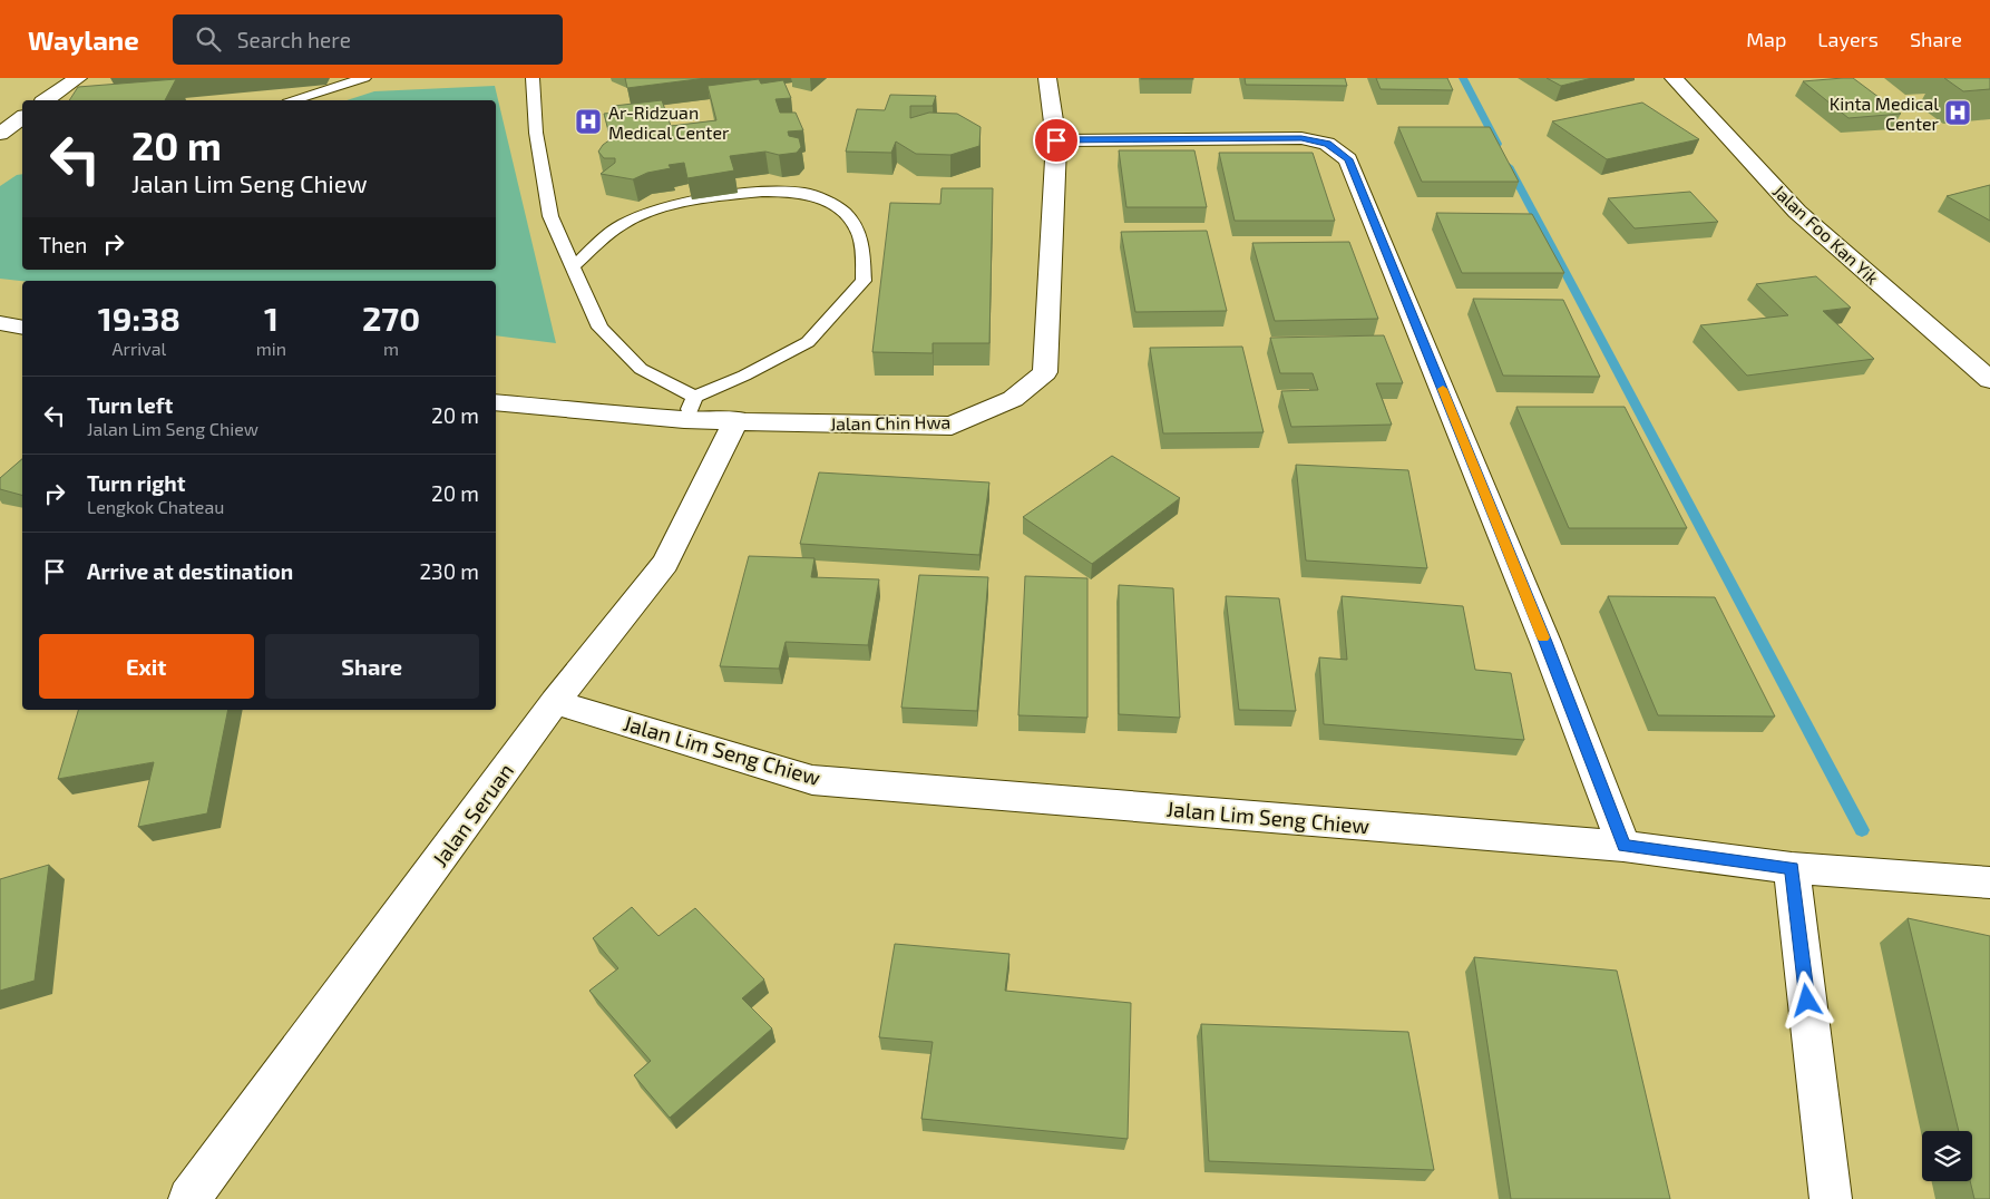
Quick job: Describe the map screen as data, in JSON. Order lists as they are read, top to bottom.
{
  "streets": {
    "street": [
      "Jalan Foo Kan Yik",
      "Jalan Chin Hwa",
      "Jalan Lim Seng Chiew",
      "Jalan Seruan"
    ]
  },
  "crossings": [
    ["Jalan Chin Hwa", "Jalan Seruan"],
    ["Jalan Lim Seng Chiew", "Jalan Seruan"]
  ],
  "places": {
    "hospital": ["Kinta Medical Center", "Ar-Ridzuan Medical Center"]
  },
  "page": {
    "header": "Waylane",
    "search": "Search here",
    "nav": ["Map", "Layers", "Share"],
    "turn": ["20 m", "Jalan Lim Seng Chiew"],
    "then": "Then",
    "eta": [
      "19:38",
      "Arrival",
      "1",
      "min",
      "270",
      "m"
    ],
    "list": [
      {
        "name": "Turn left",
        "note": "Jalan Lim Seng Chiew",
        "value": "20 m"
      },
      {
        "name": "Turn right",
        "note": "Lengkok Chateau",
        "value": "20 m"
      },
      {
        "name": "Arrive at destination",
        "value": "230 m"
      }
    ],
    "buttons": ["Exit", "Share"]
  }
}
